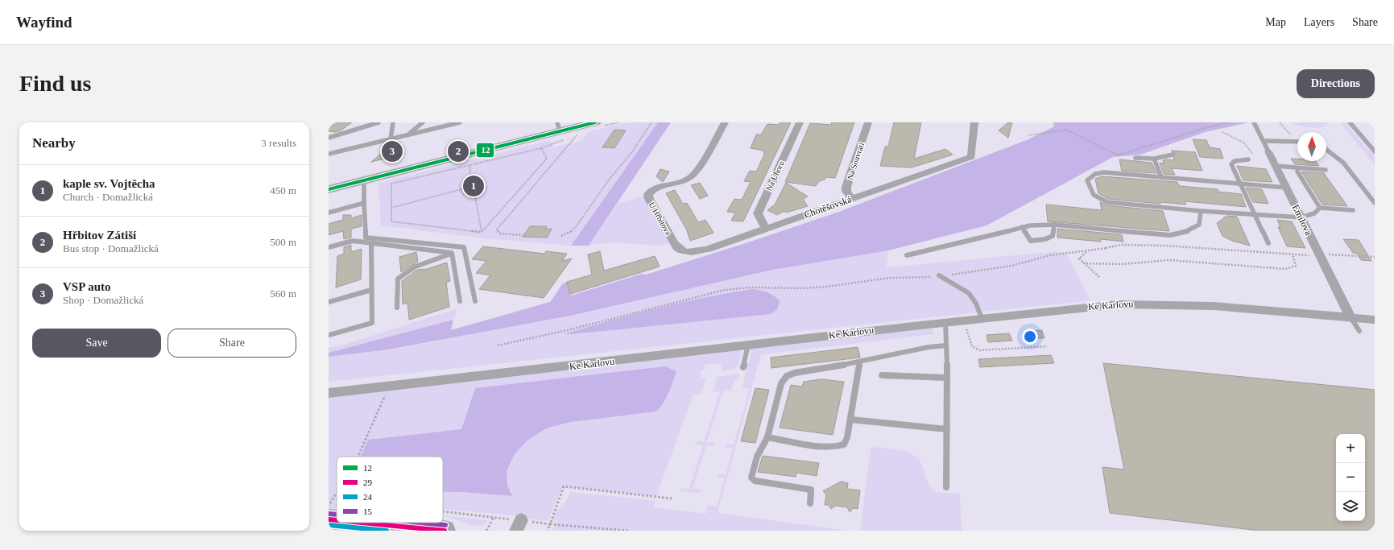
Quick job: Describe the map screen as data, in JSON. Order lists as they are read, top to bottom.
{
  "streets": {
    "street": [
      "Na Souvrati",
      "Na Úhoru",
      "Chotěšovská",
      "U Hřbitova",
      "Emilova",
      "Ke Karlovu"
    ]
  },
  "crossings": [
    ["Na Souvrati", "Chotěšovská"],
    ["Na Úhoru", "Chotěšovská"],
    ["Chotěšovská", "U Hřbitova"],
    ["Emilova", "Ke Karlovu"]
  ],
  "lines": [
    "transit line 12",
    "transit line 15",
    "transit line 29",
    "transit line 24"
  ],
  "legend": [
    "12",
    "29",
    "24",
    "15"
  ],
  "north": "top",
  "page": {
    "header": "Wayfind",
    "nav": ["Map", "Layers", "Share"],
    "buttons": [
      "Directions",
      ["Save", "Share"]
    ],
    "title": "Find us",
    "heading": ["Nearby", "3 results"],
    "pins": ["2", "3", "1"],
    "list": [
      {
        "mark": "1",
        "name": "kaple sv. Vojtěcha",
        "note": "Church · Domažlická",
        "value": "450 m"
      },
      {
        "mark": "2",
        "name": "Hřbitov Zátiší",
        "note": "Bus stop · Domažlická",
        "value": "500 m"
      },
      {
        "mark": "3",
        "name": "VSP auto",
        "note": "Shop · Domažlická",
        "value": "560 m"
      }
    ],
    "map_buttons": ["+", "−"]
  }
}
